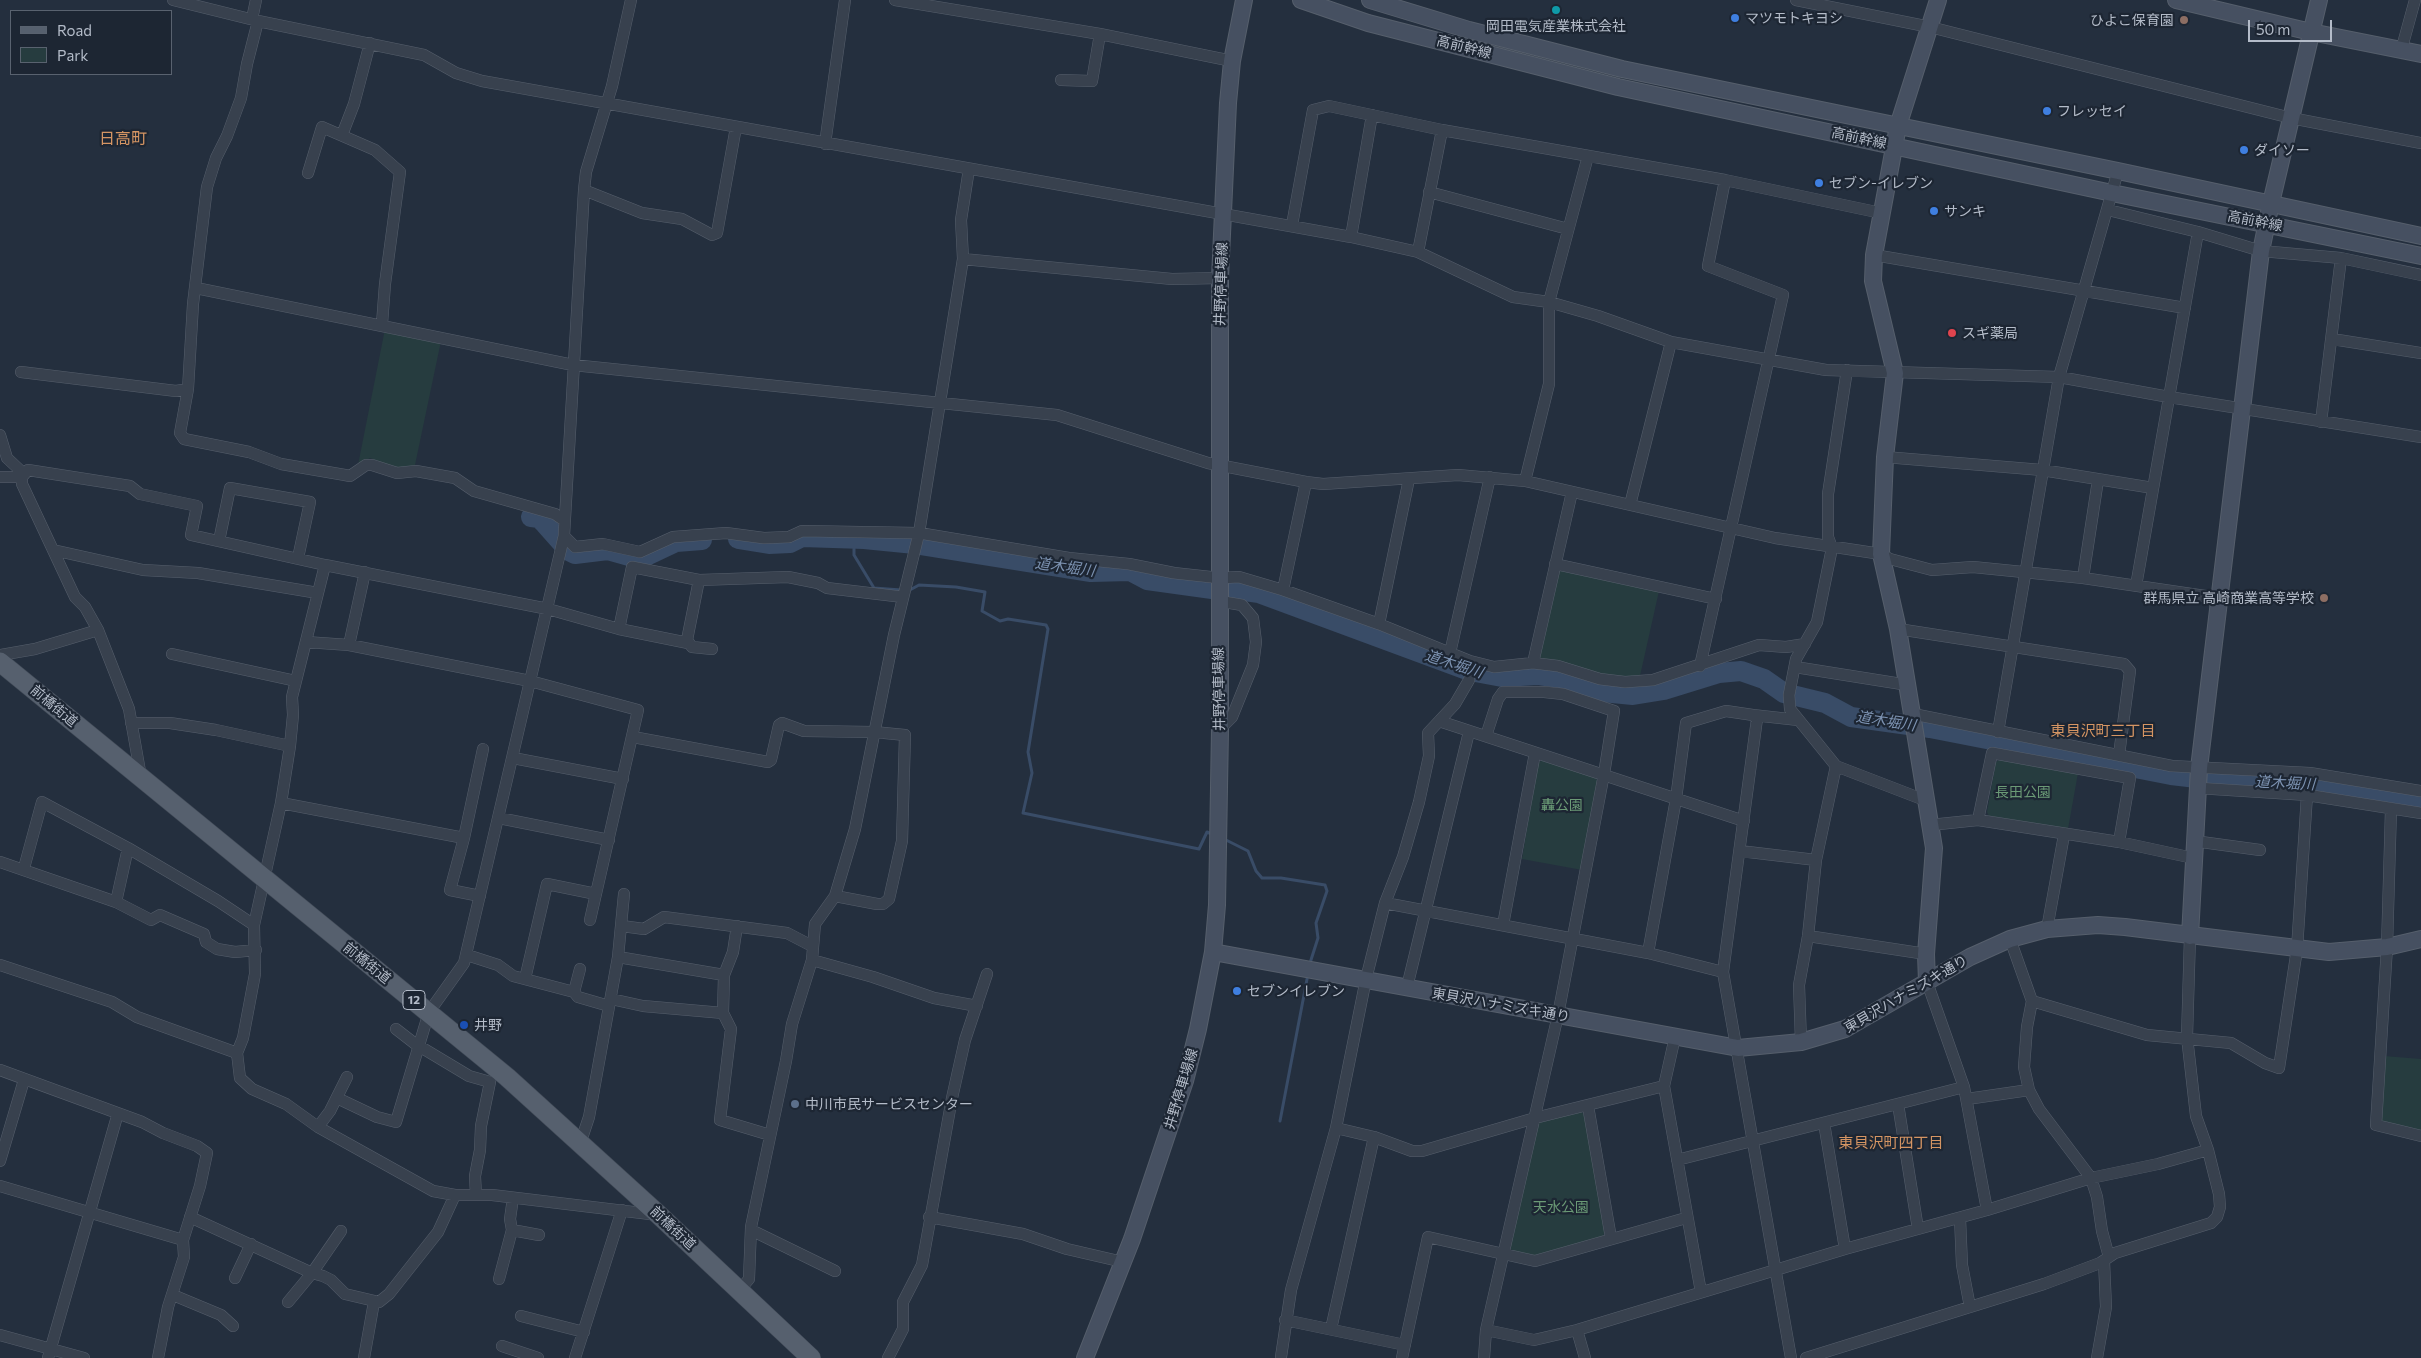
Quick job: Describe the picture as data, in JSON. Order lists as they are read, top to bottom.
{
  "streets": {
    "main road": ["前橋街道", "12"],
    "street": ["高前幹線", "井野停車場線", "東貝沢ハナミズキ通り"]
  },
  "crossings": [
    ["井野停車場線", "東貝沢ハナミズキ通り"]
  ],
  "districts": ["日高町", "東貝沢町三丁目", "東貝沢町四丁目"],
  "water": ["道木堀川"],
  "parks": ["長田公園", "轟公園", "天水公園"],
  "places": [
    "岡田電気産業株式会社",
    "マツモトキヨシ",
    "ひよこ保育園",
    "フレッセイ",
    "ダイソー",
    "セブン-イレブン",
    "サンキ",
    "スギ薬局",
    "群馬県立 高崎商業高等学校",
    "セブンイレブン",
    "井野",
    "中川市民サービスセンター"
  ],
  "legend": ["Road", "Park"],
  "scale_bar": "50 m"
}
